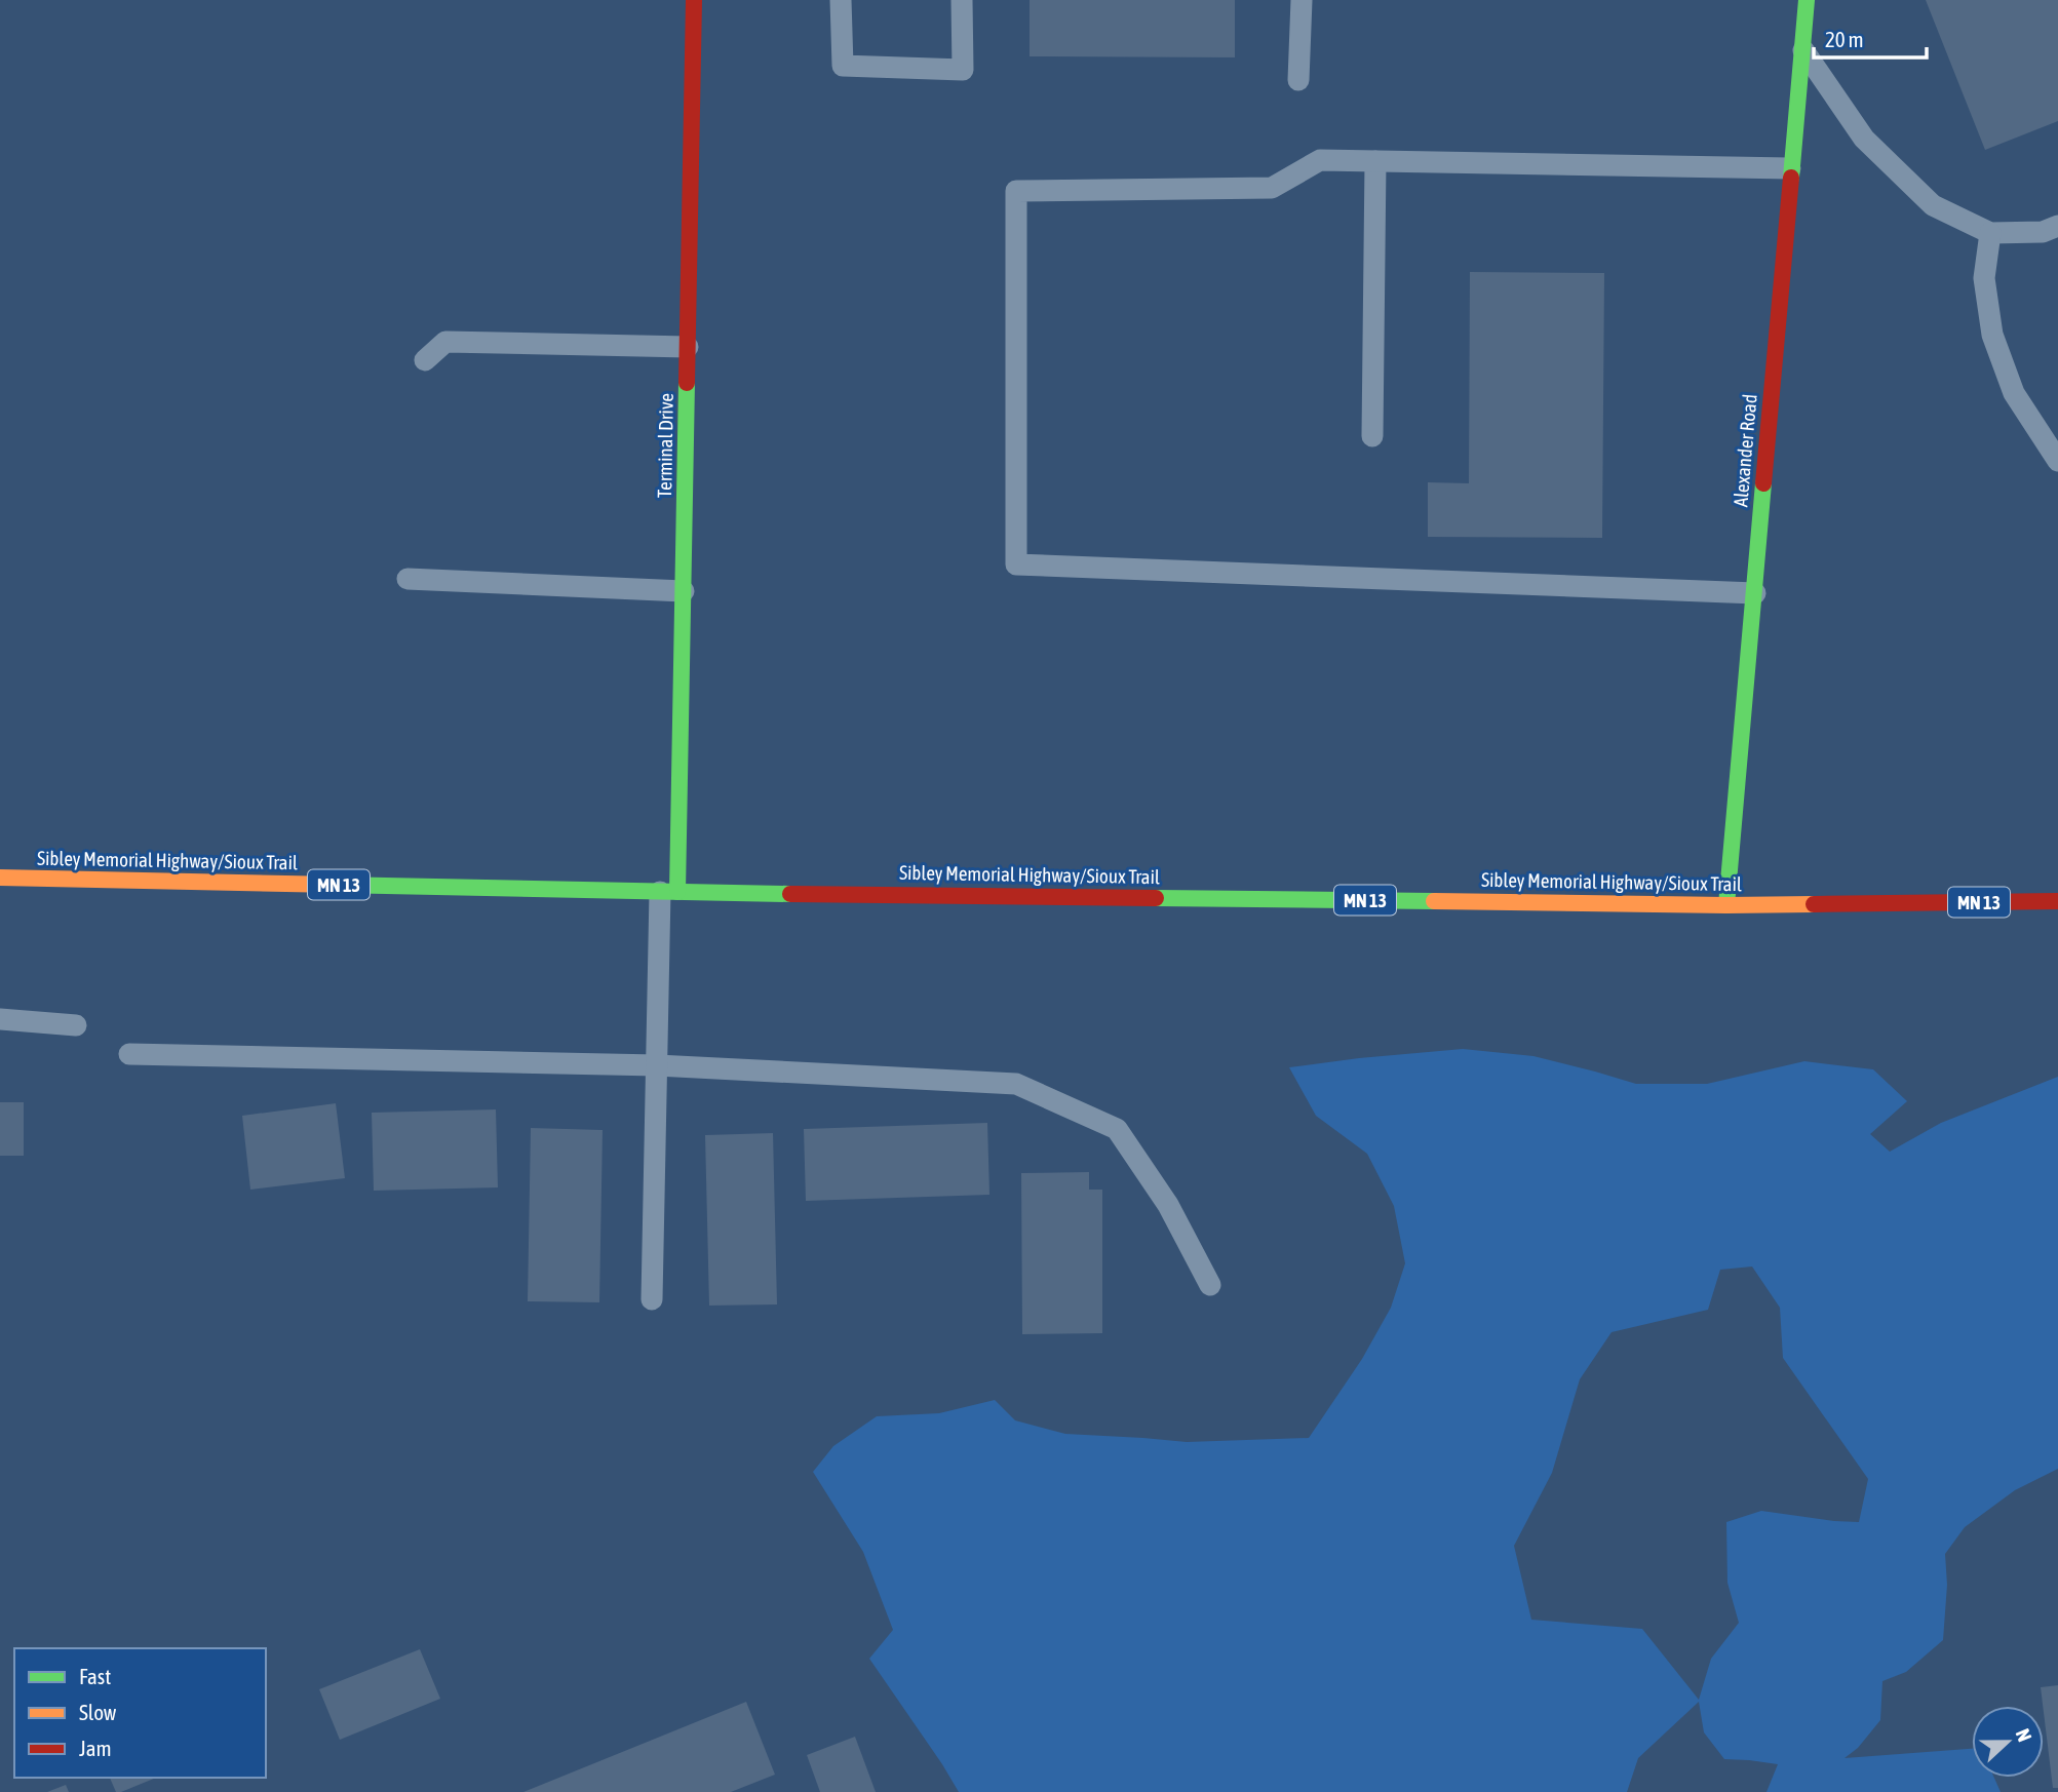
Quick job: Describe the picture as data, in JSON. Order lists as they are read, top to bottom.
{
  "streets": {
    "main road": [
      "Terminal Drive",
      "Alexander Road",
      "Sibley Memorial Highway/Sioux Trail",
      "MN 13"
    ]
  },
  "crossings": [
    ["Terminal Drive", "Sibley Memorial Highway/Sioux Trail"],
    ["Alexander Road", "Sibley Memorial Highway/Sioux Trail"]
  ],
  "legend": ["Fast", "Slow", "Jam"],
  "scale_bar": "20 m",
  "north": "right"
}
